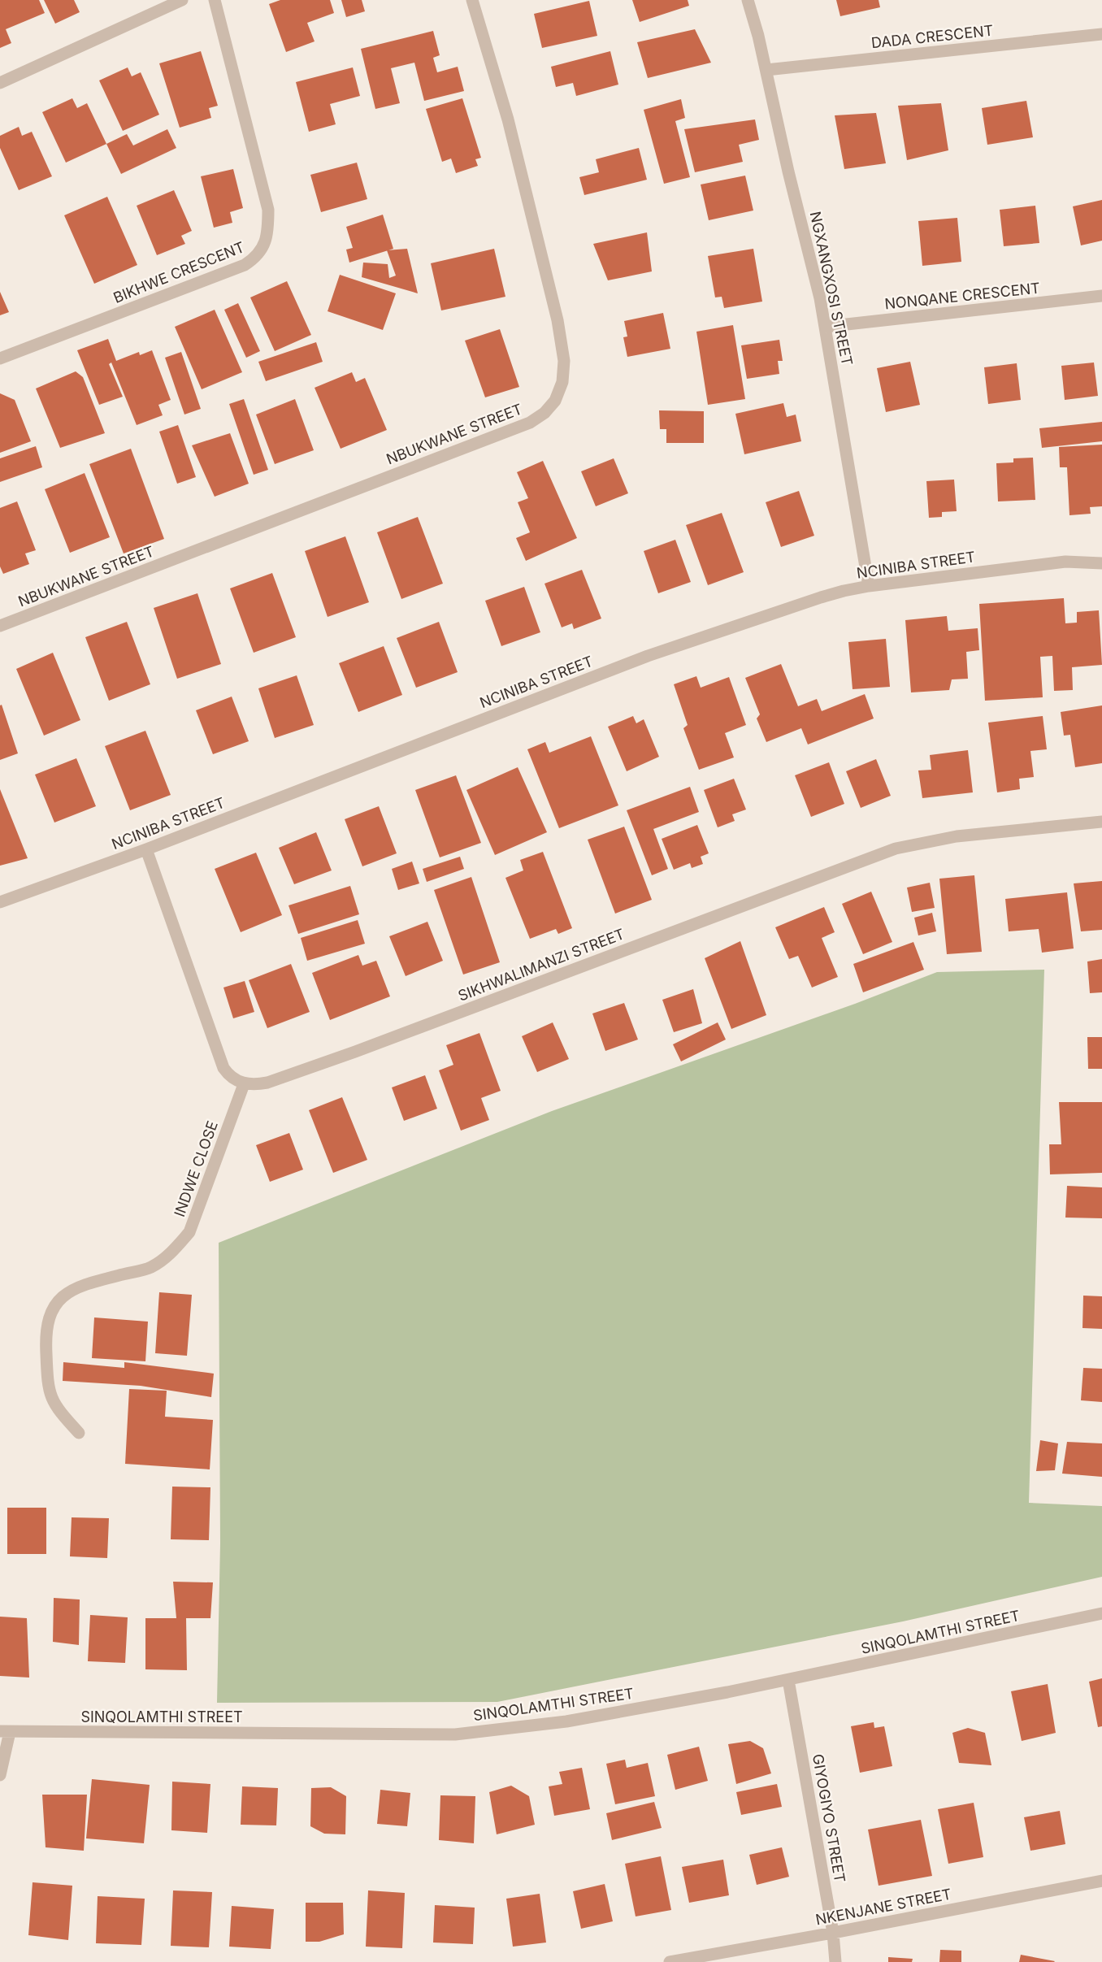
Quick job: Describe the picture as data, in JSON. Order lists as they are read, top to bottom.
{
  "streets": {
    "street": [
      "DADA CRESCENT",
      "BIKHWE CRESCENT",
      "NGXANGXOSI STREET",
      "NONQANE CRESCENT",
      "NBUKWANE STREET",
      "NCINIBA STREET",
      "SIKHWALIMANZI STREET",
      "INDWE CLOSE",
      "SINQOLAMTHI STREET",
      "GIYOGIYO STREET",
      "NKENJANE STREET"
    ]
  },
  "crossings": [
    ["DADA CRESCENT", "NGXANGXOSI STREET"],
    ["NGXANGXOSI STREET", "NONQANE CRESCENT"],
    ["NGXANGXOSI STREET", "NCINIBA STREET"],
    ["SIKHWALIMANZI STREET", "INDWE CLOSE"],
    ["SINQOLAMTHI STREET", "GIYOGIYO STREET"],
    ["GIYOGIYO STREET", "NKENJANE STREET"]
  ]
}
